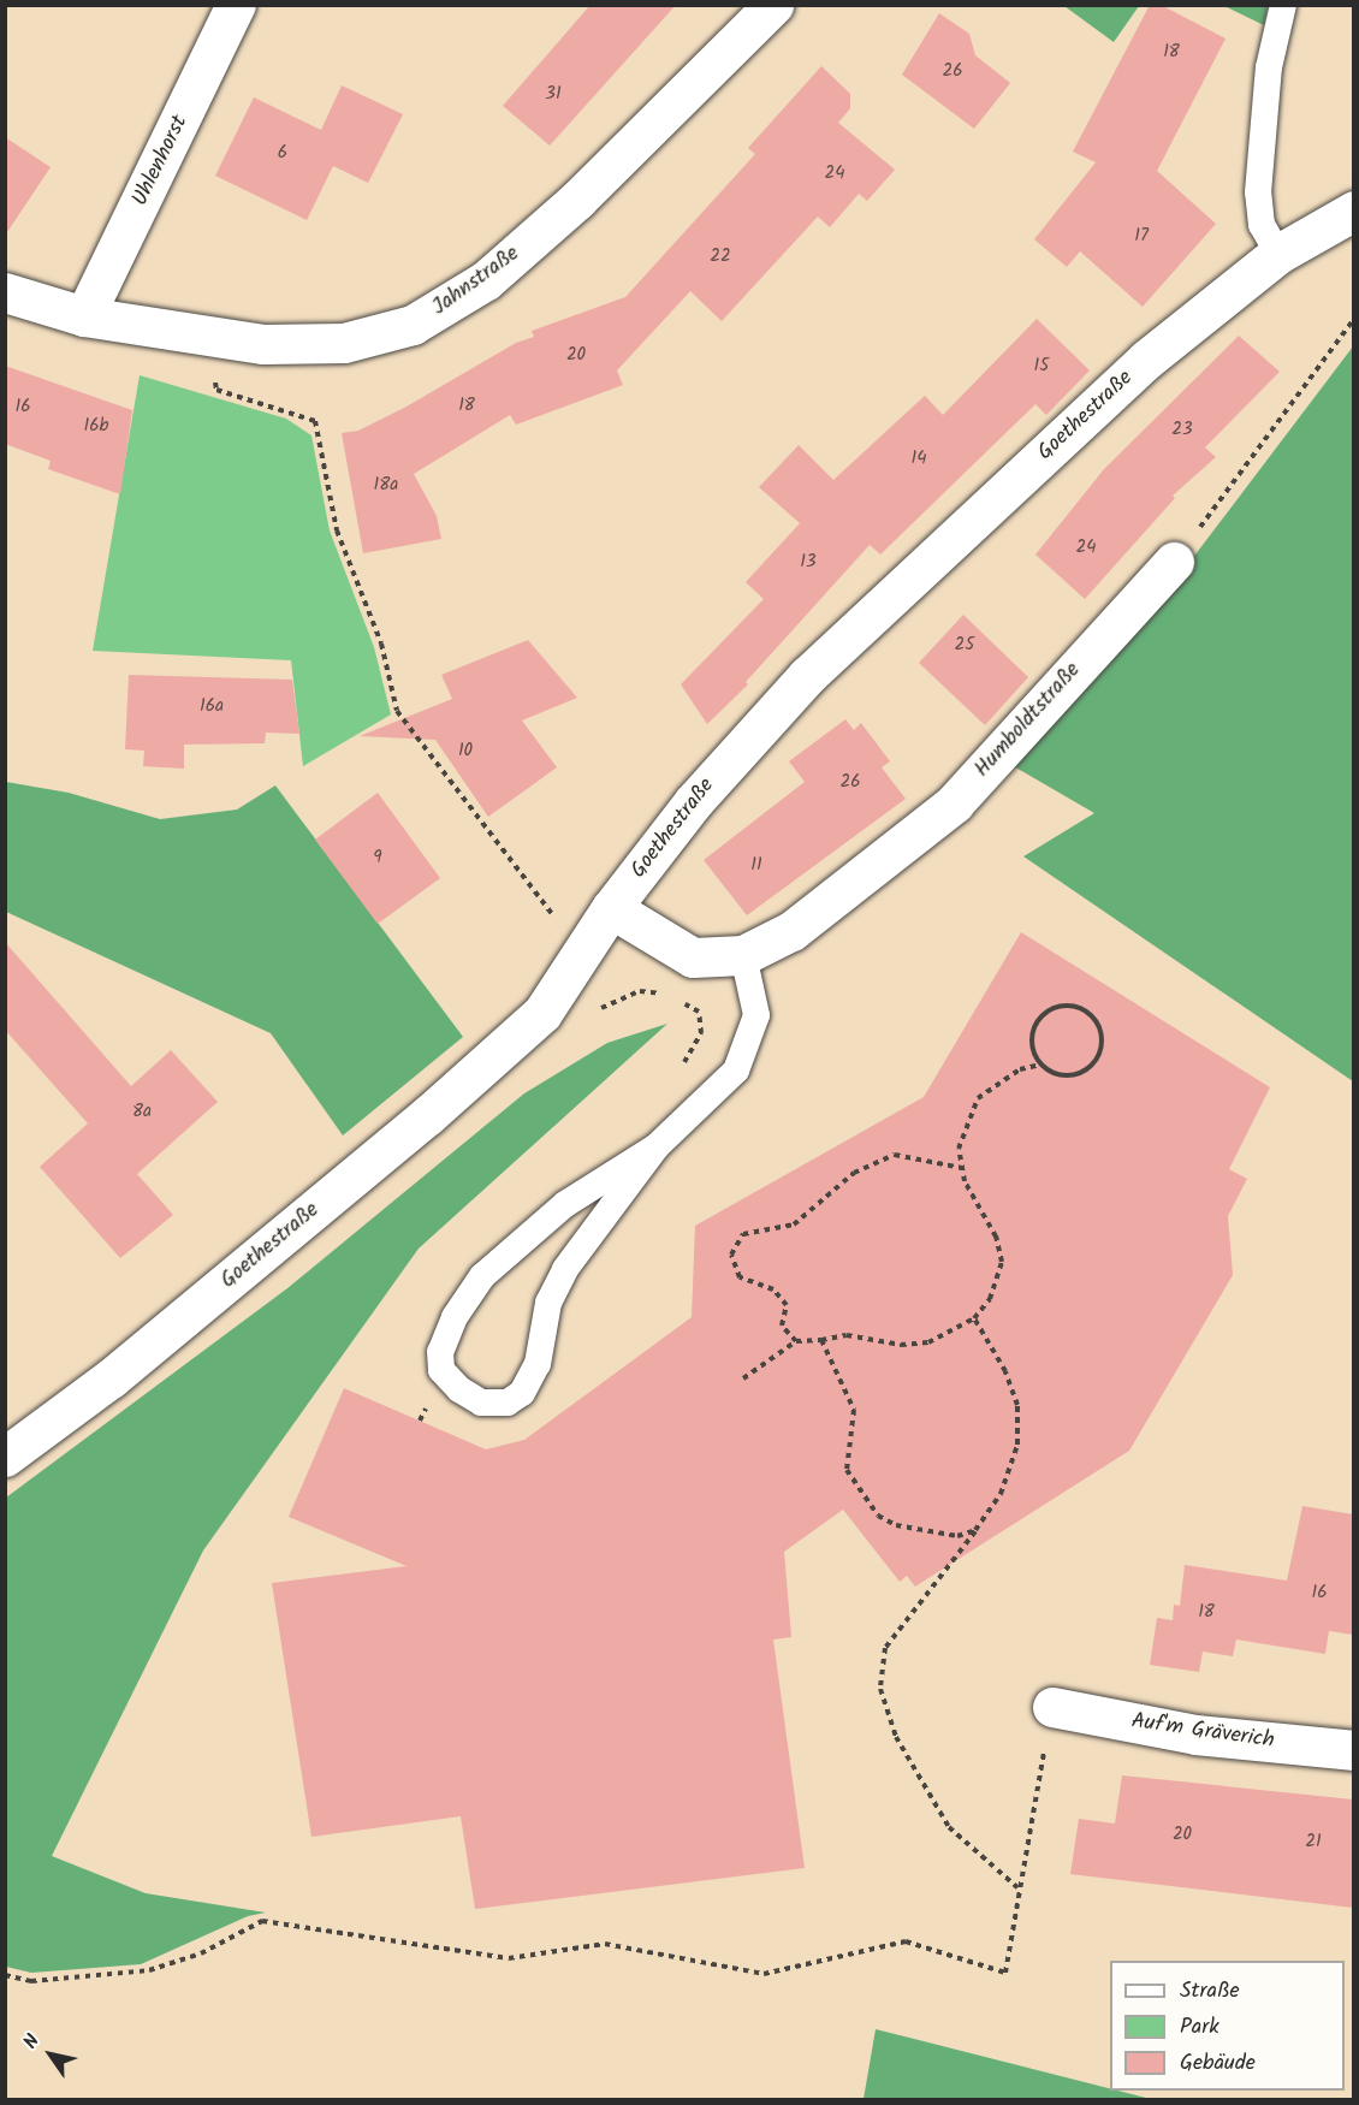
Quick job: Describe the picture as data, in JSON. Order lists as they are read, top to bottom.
{
  "streets": {
    "street": [
      "Uhlenhorst",
      "Jahnstraße",
      "Goethestraße",
      "Humboldtstraße",
      "Auf'm Gräverich"
    ]
  },
  "crossings": [
    ["Uhlenhorst", "Jahnstraße"],
    ["Goethestraße", "Humboldtstraße"]
  ],
  "house_numbers": [
    "18",
    "26",
    "31",
    "6",
    "24",
    "17",
    "22",
    "20",
    "15",
    "18",
    "16",
    "16b",
    "23",
    "14",
    "18a",
    "24",
    "13",
    "25",
    "16a",
    "10",
    "26",
    "9",
    "11",
    "8a",
    "16",
    "18",
    "20",
    "21"
  ],
  "legend": ["Straße", "Park", "Gebäude"],
  "north": "top left"
}
